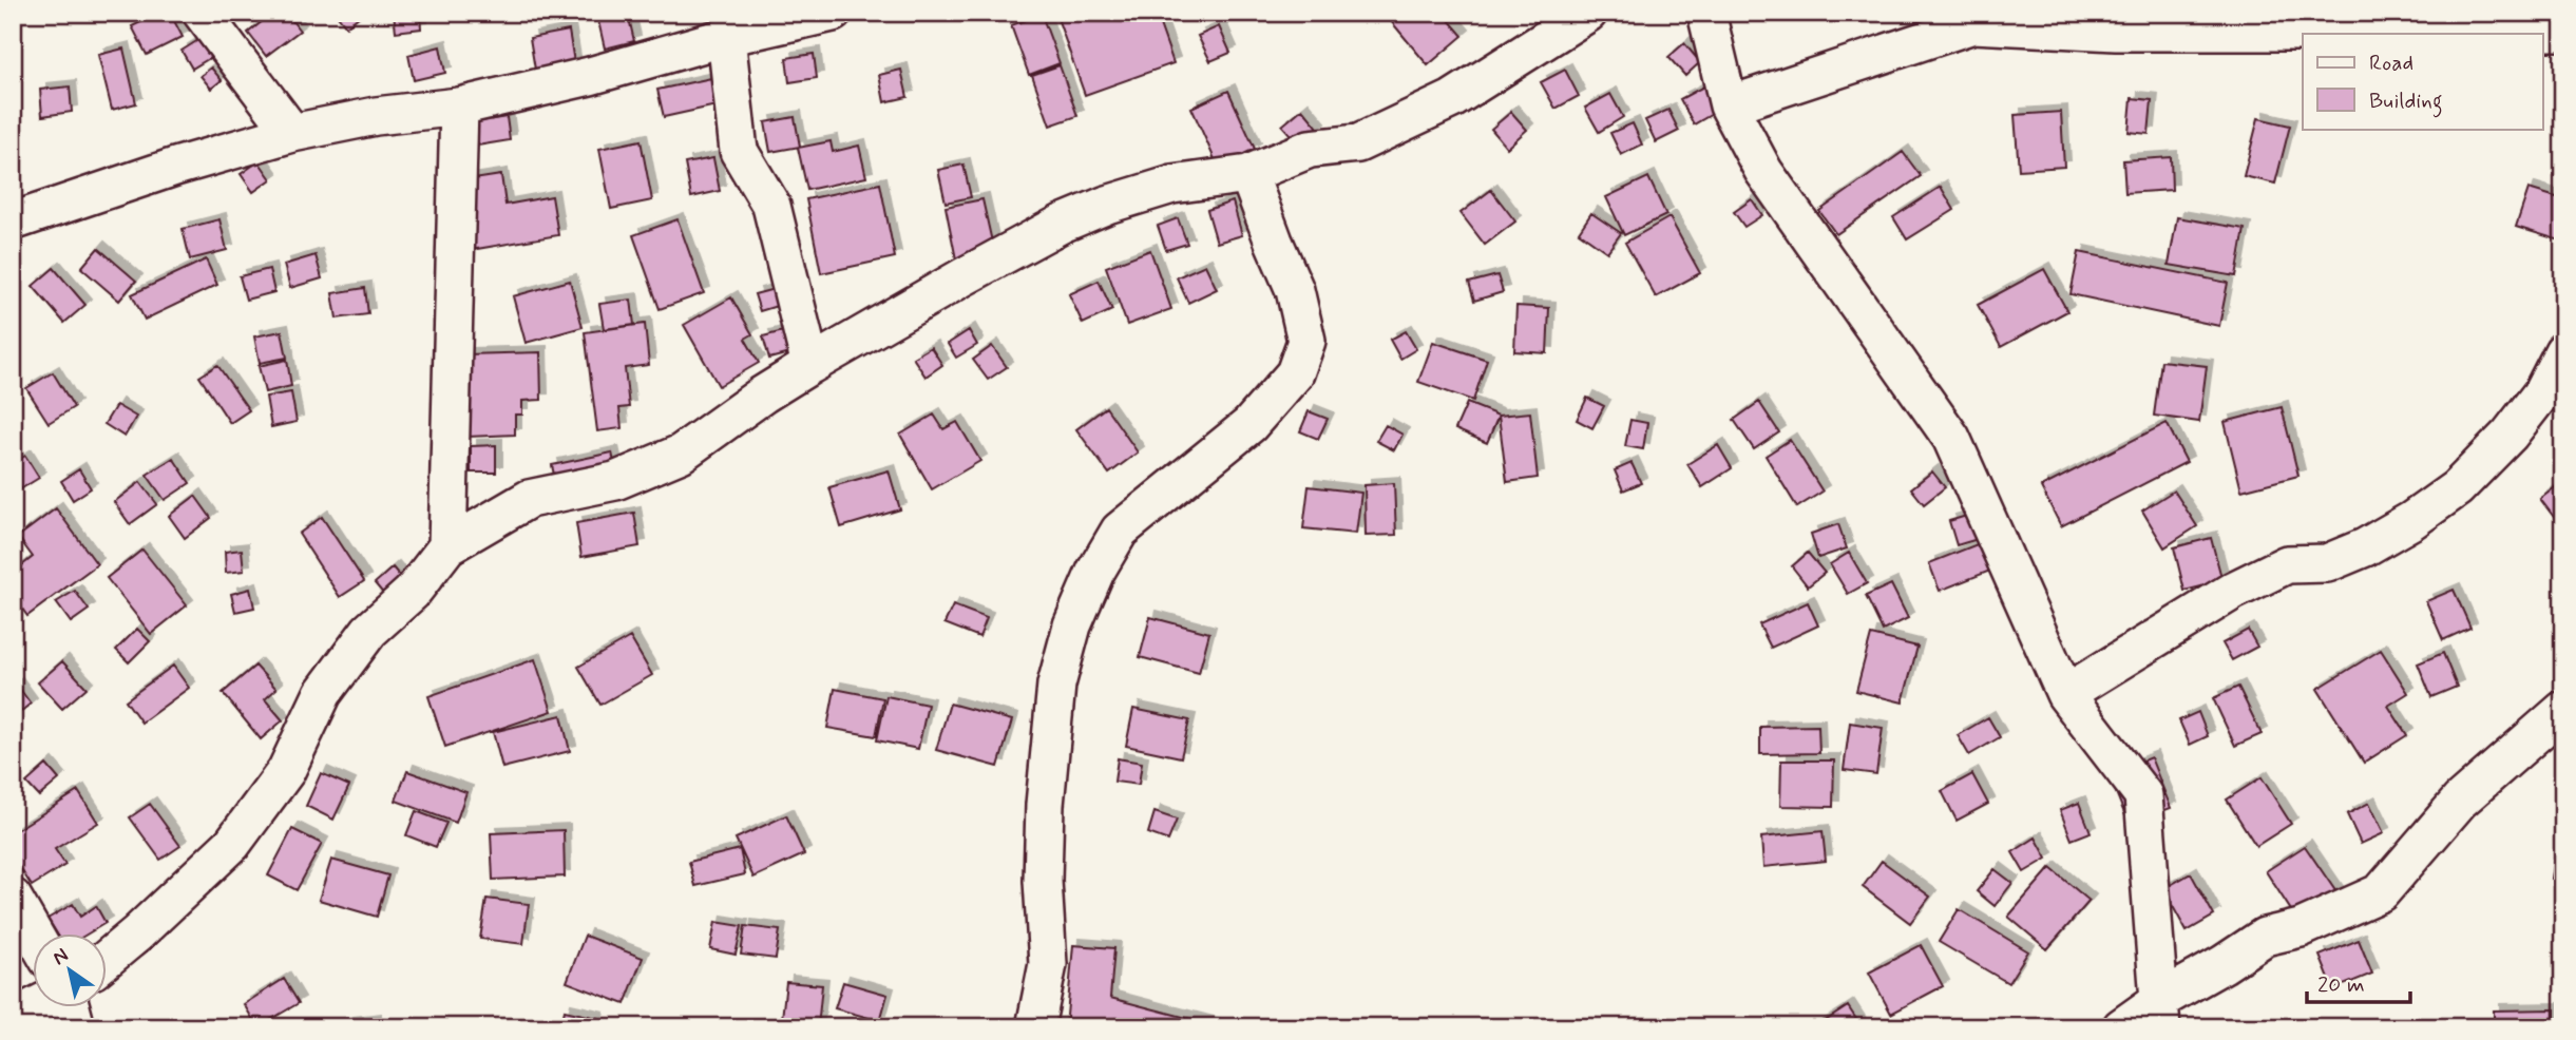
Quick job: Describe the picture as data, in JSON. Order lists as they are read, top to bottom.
{
  "legend": ["Road", "Building"],
  "scale_bar": "20 m",
  "north": "top left"
}
